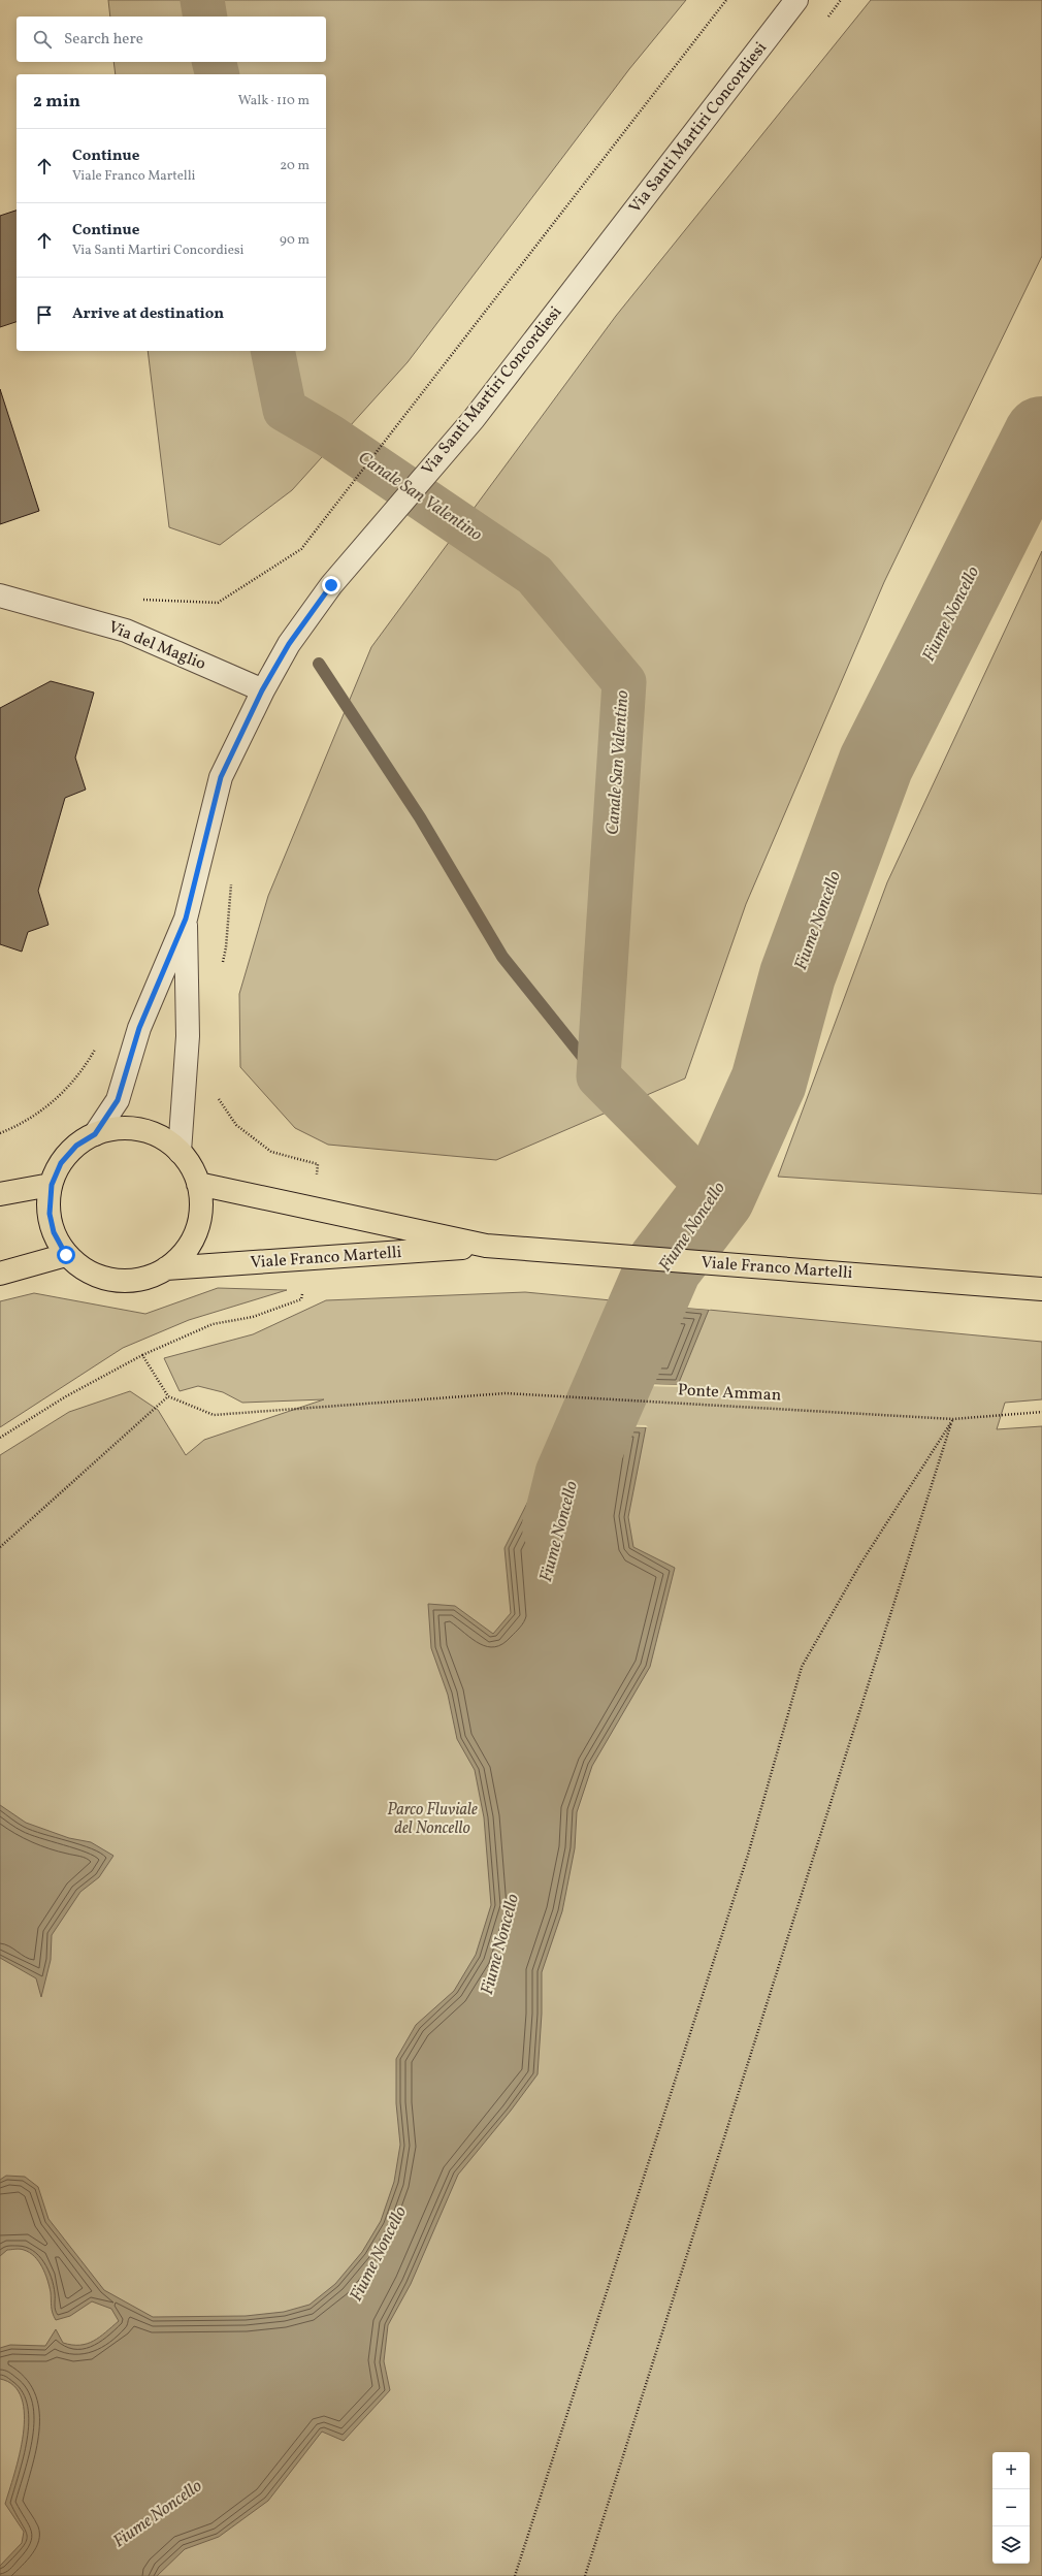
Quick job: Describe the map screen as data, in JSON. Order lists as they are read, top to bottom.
{
  "streets": {
    "main road": ["Viale Franco Martelli"],
    "street": ["Via Santi Martiri Concordiesi", "Via del Maglio"],
    "path": ["Ponte Amman"]
  },
  "crossings": [
    ["Via Santi Martiri Concordiesi", "Via del Maglio"],
    ["Via Santi Martiri Concordiesi", "Viale Franco Martelli"]
  ],
  "water": ["Canale San Valentino", "Fiume Noncello"],
  "parks": ["Parco Fluviale del Noncello"],
  "page": {
    "search": "Search here",
    "heading": ["2 min", "Walk · 110 m"],
    "list": [
      ["Continue", "Viale Franco Martelli", "20 m"],
      ["Continue", "Via Santi Martiri Concordiesi", "90 m"],
      "Arrive at destination"
    ],
    "map_buttons": ["+", "−"]
  }
}
